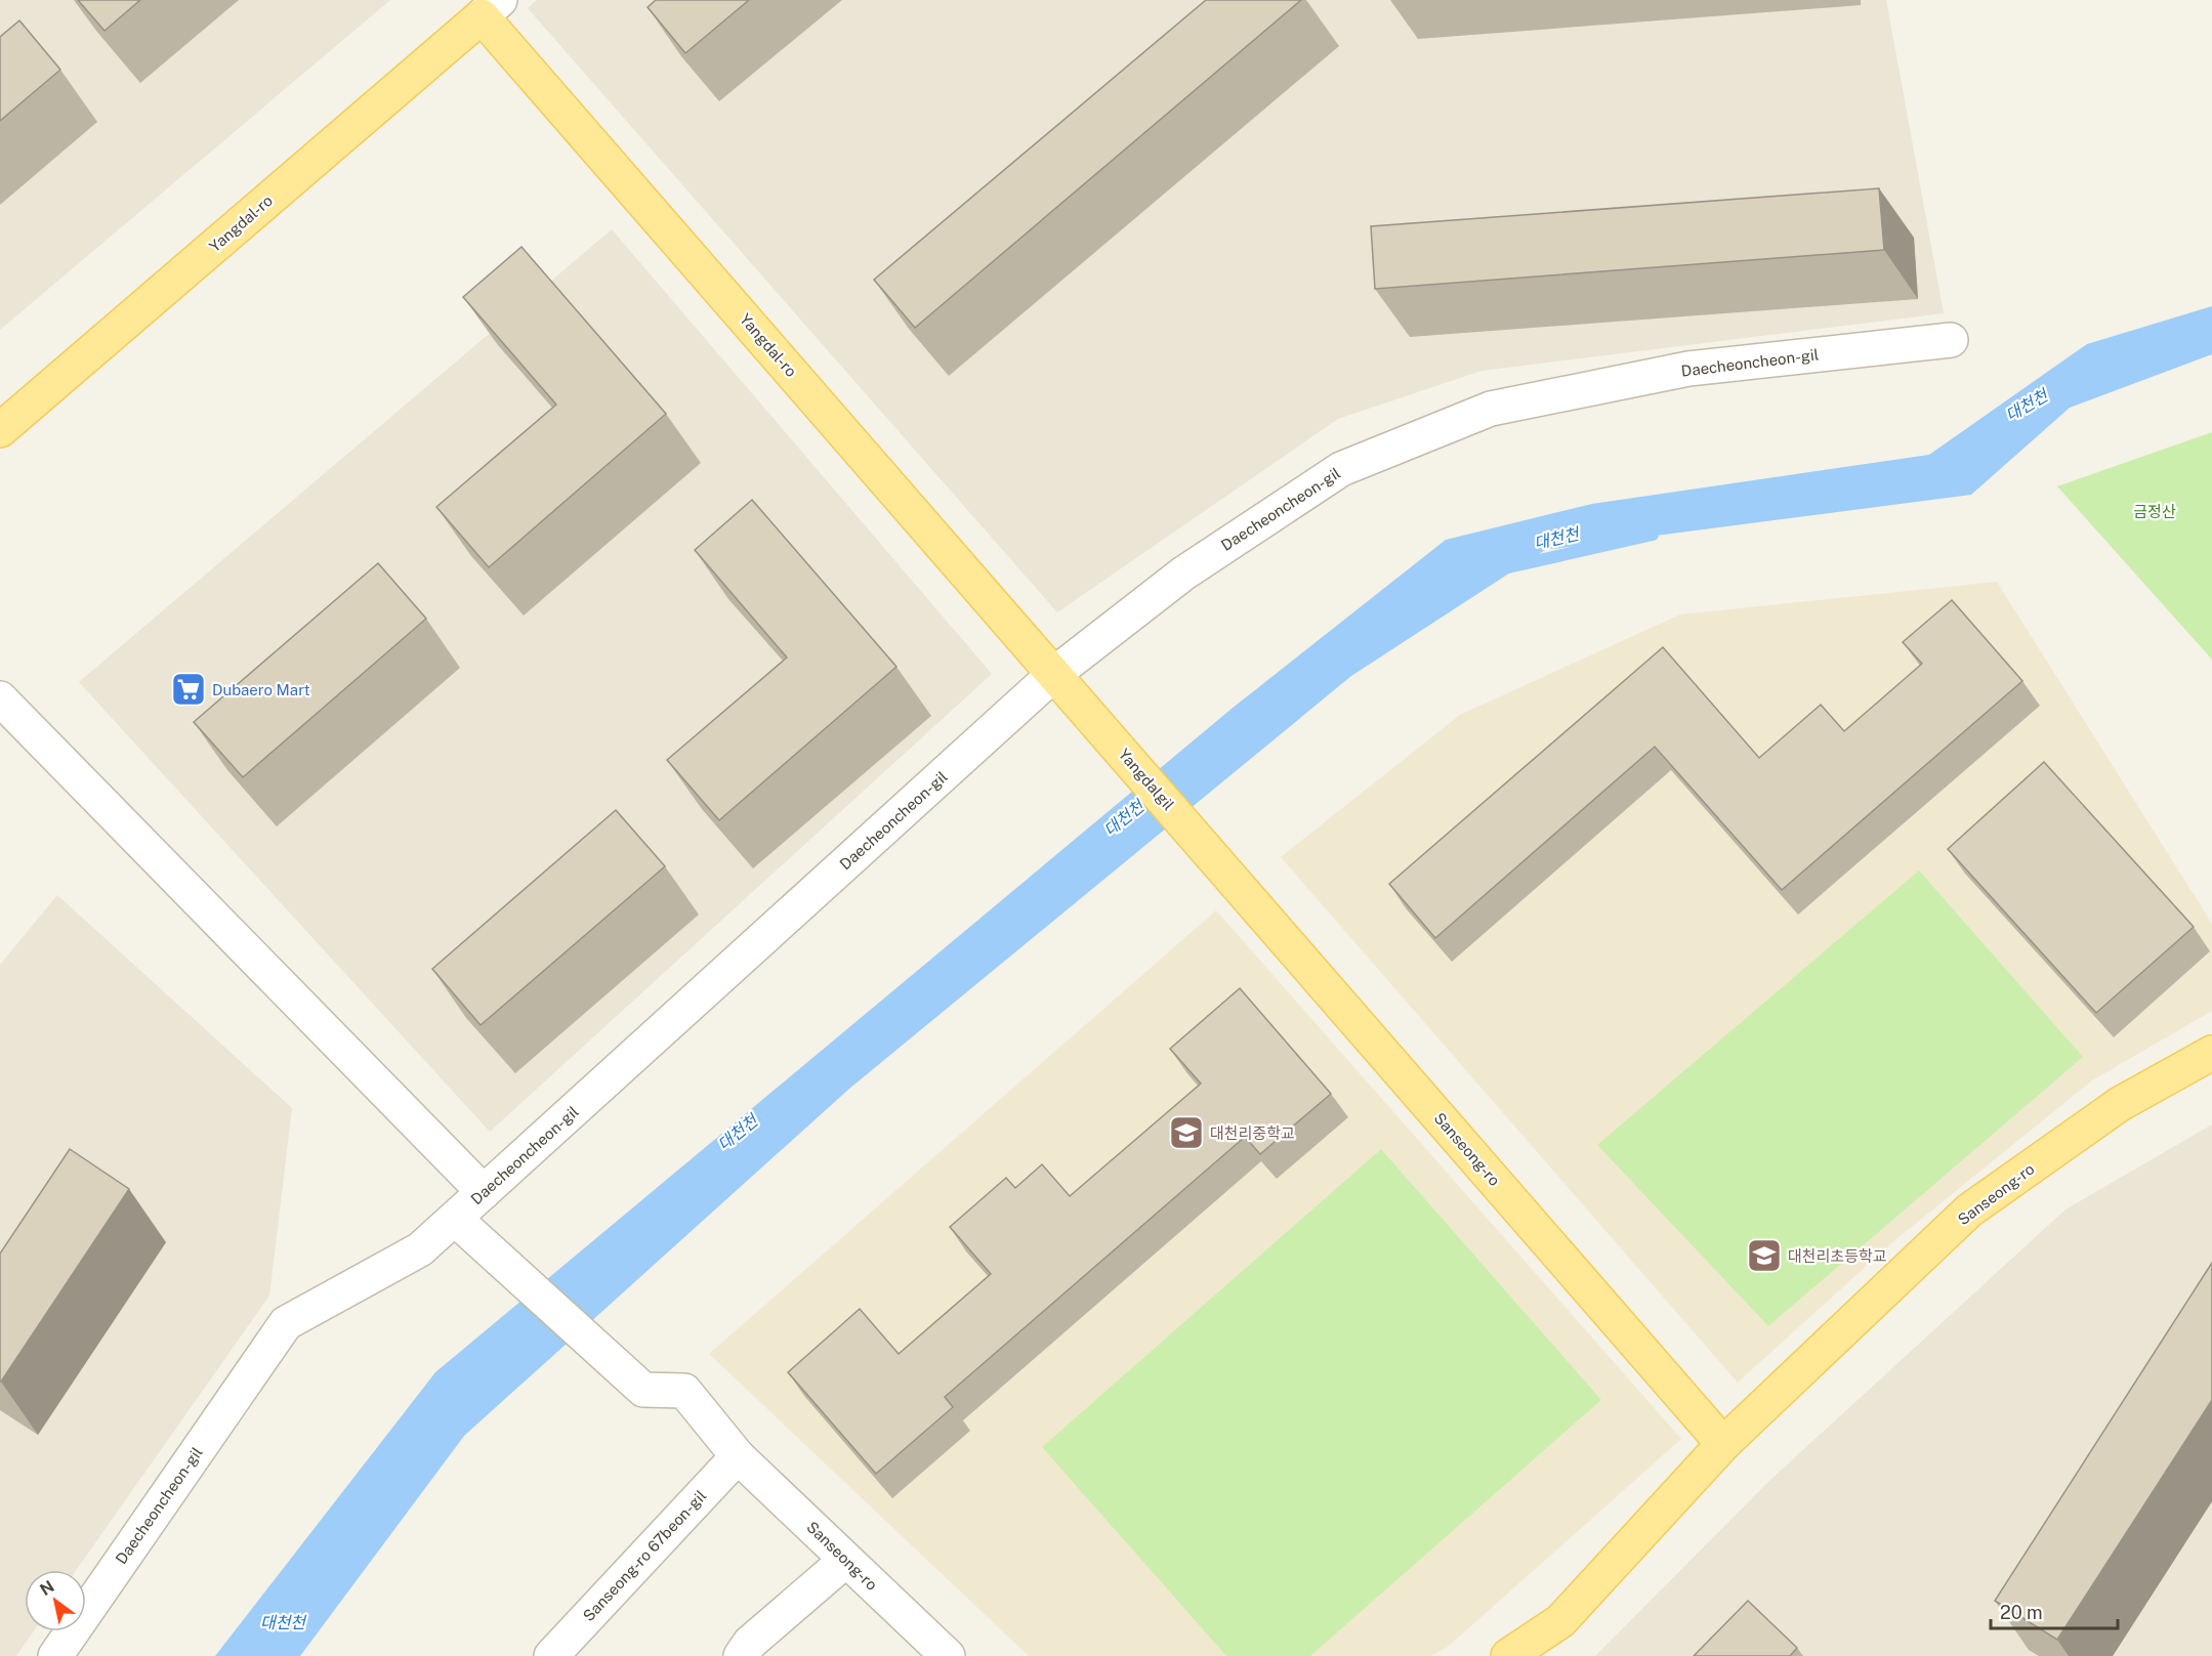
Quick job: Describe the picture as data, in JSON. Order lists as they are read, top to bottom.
{
  "streets": {
    "main road": ["Yangdal-ro", "Yangdalgil", "Sanseong-ro"],
    "street": ["Daecheoncheon-gil", "Sanseong-ro 67beon-gil"]
  },
  "crossings": [
    ["Yangdal-ro", "Daecheoncheon-gil"],
    ["Yangdal-ro", "Yangdalgil"],
    ["Daecheoncheon-gil", "Yangdalgil"],
    ["Daecheoncheon-gil", "Sanseong-ro"],
    ["Yangdalgil", "Sanseong-ro"],
    ["Sanseong-ro", "Sanseong-ro 67beon-gil"]
  ],
  "water": ["대천천"],
  "parks": ["금정산"],
  "places": {
    "supermarket": ["Dubaero Mart"],
    "school or university": ["대천리중학교", "대천리초등학교"]
  },
  "scale_bar": "20 m",
  "north": "top left"
}
